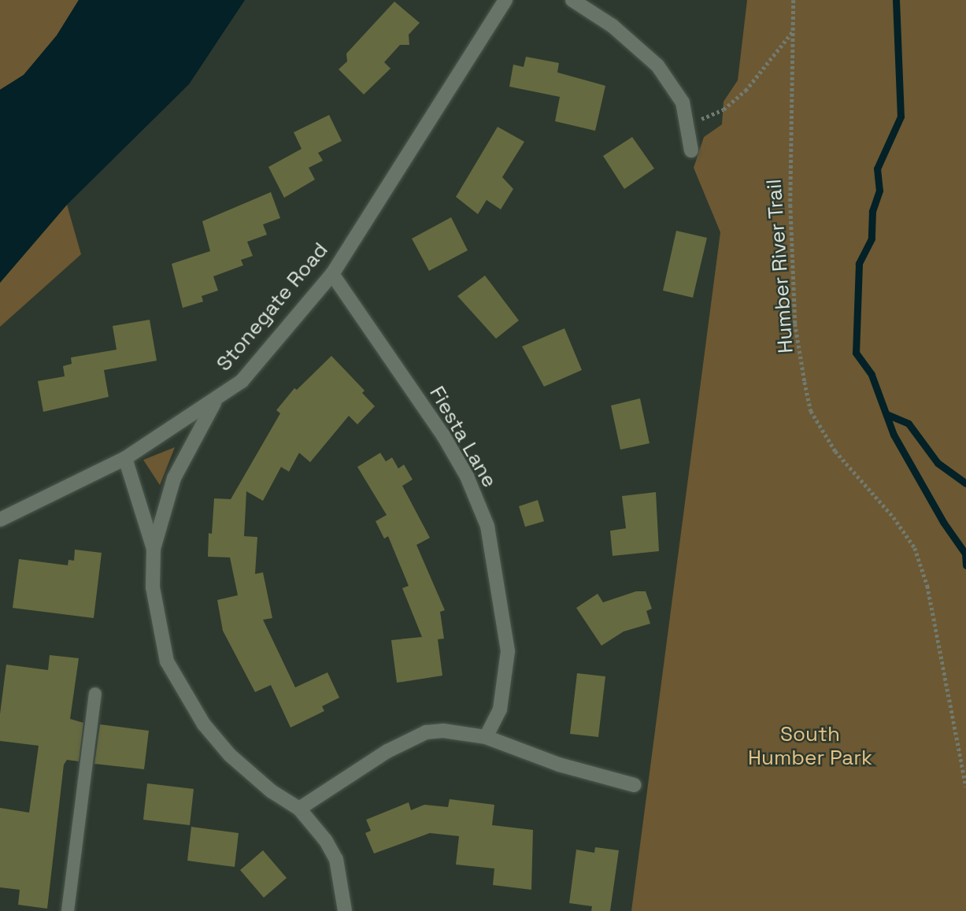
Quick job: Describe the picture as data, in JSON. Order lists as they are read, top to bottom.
{
  "streets": {
    "street": ["Stonegate Road", "Fiesta Lane"],
    "path": ["Humber River Trail"]
  },
  "crossings": [
    ["Stonegate Road", "Fiesta Lane"]
  ],
  "parks": ["South Humber Park"]
}
